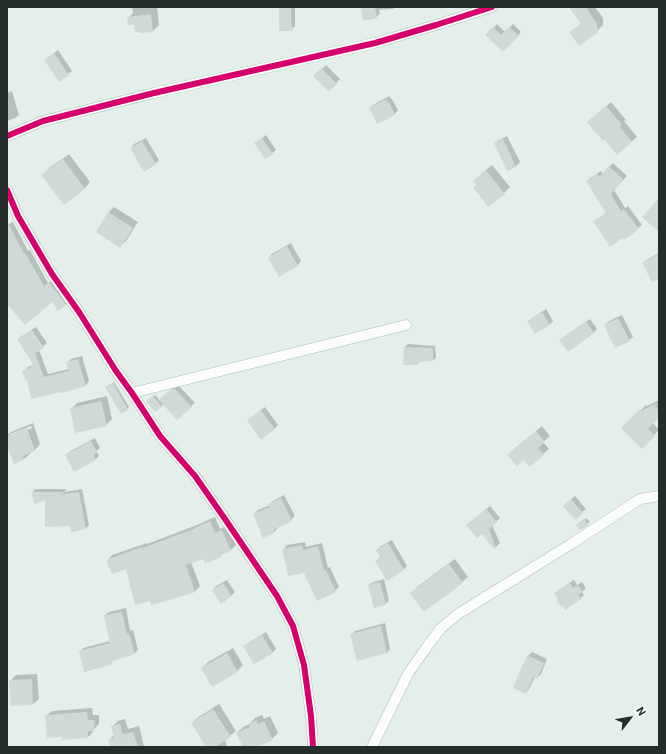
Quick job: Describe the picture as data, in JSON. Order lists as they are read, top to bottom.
{
  "north": "top right"
}
